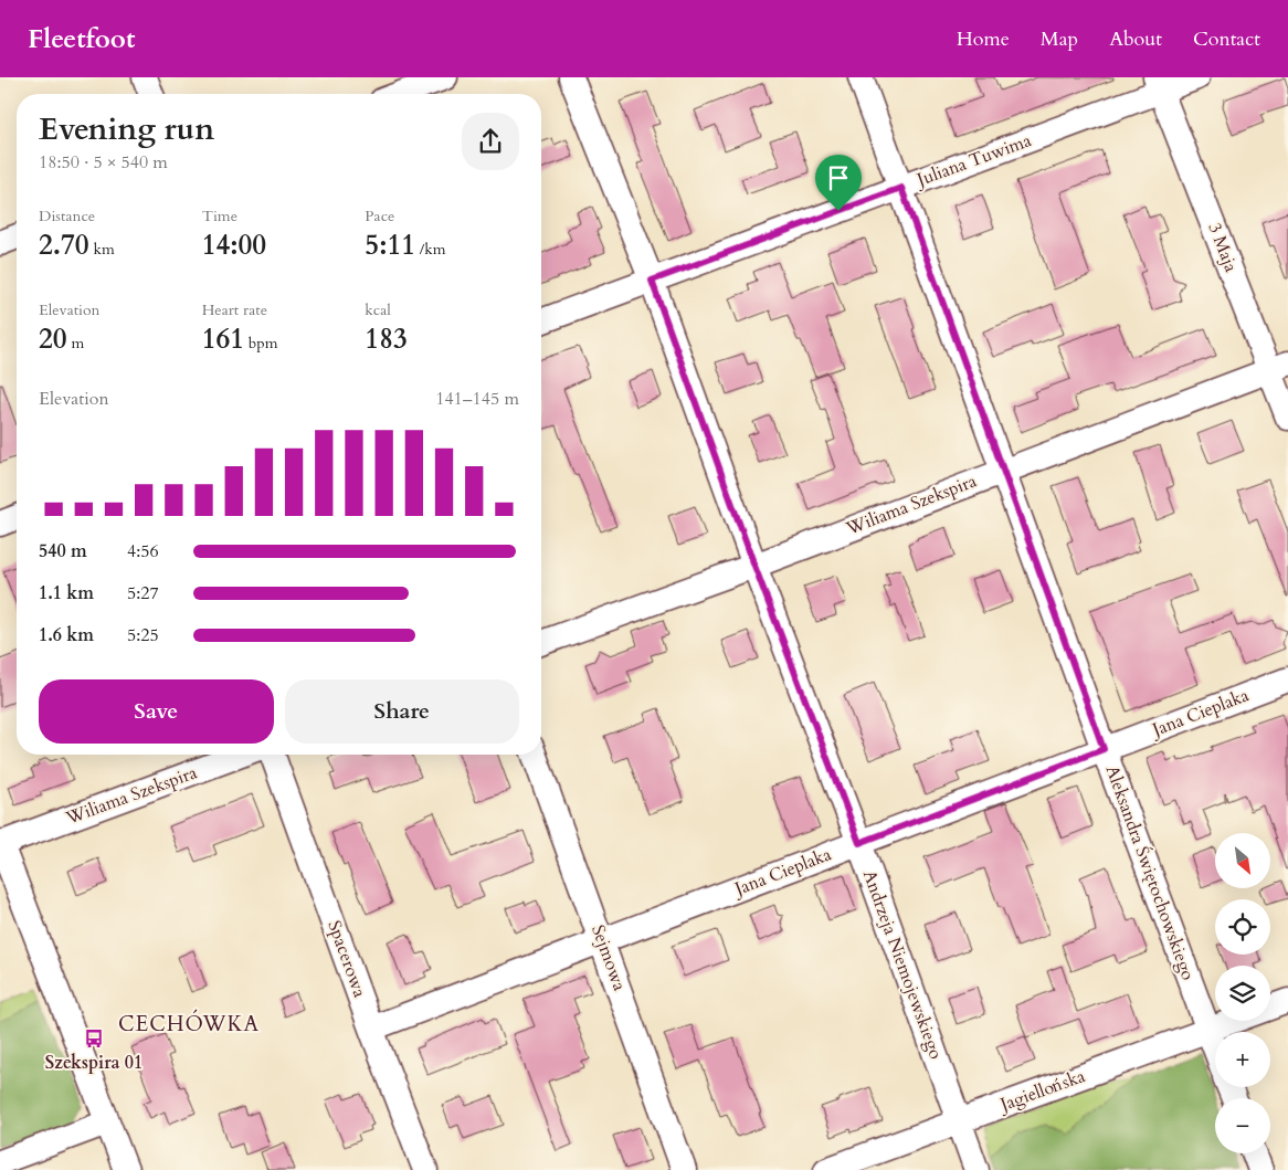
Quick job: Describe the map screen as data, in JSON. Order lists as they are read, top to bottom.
{
  "streets": {
    "street": [
      "Juliana Tuwima",
      "3 Maja",
      "Wiliama Szekspira",
      "Jana Cieplaka",
      "Aleksandra Świętochowskiego",
      "Sejmowa",
      "Spacerowa",
      "Andrzeja Niemojewskiego",
      "Jagiellońska"
    ]
  },
  "crossings": [
    ["Juliana Tuwima", "3 Maja"],
    ["Juliana Tuwima", "Aleksandra Świętochowskiego"],
    ["Juliana Tuwima", "Andrzeja Niemojewskiego"],
    ["3 Maja", "Wiliama Szekspira"],
    ["Wiliama Szekspira", "Aleksandra Świętochowskiego"],
    ["Wiliama Szekspira", "Andrzeja Niemojewskiego"],
    ["Jana Cieplaka", "Aleksandra Świętochowskiego"],
    ["Jana Cieplaka", "Sejmowa"],
    ["Jana Cieplaka", "Spacerowa"],
    ["Jana Cieplaka", "Andrzeja Niemojewskiego"],
    ["Aleksandra Świętochowskiego", "Jagiellońska"],
    ["Andrzeja Niemojewskiego", "Jagiellońska"]
  ],
  "districts": ["CECHÓWKA"],
  "places": {
    "bus stop": ["Szekspira 01"]
  },
  "north": "bottom right",
  "page": {
    "header": "Fleetfoot",
    "nav": [
      "Home",
      "Map",
      "About",
      "Contact"
    ],
    "heading": ["Evening run", "18:50 · 5 × 540 m"],
    "stats": [
      ["Distance", "2.70 km"],
      ["Time", "14:00"],
      ["Pace", "5:11 /km"],
      ["Elevation", "20 m"],
      ["Heart rate", "161 bpm"],
      ["kcal", "183"]
    ],
    "chart": ["Elevation", "141–145 m"],
    "list": [
      {
        "name": "540 m",
        "note": "4:56"
      },
      {
        "name": "1.1 km",
        "note": "5:27"
      },
      {
        "name": "1.6 km",
        "note": "5:25"
      }
    ],
    "buttons": ["Save", "Share"],
    "map_buttons": ["+", "−"]
  }
}
